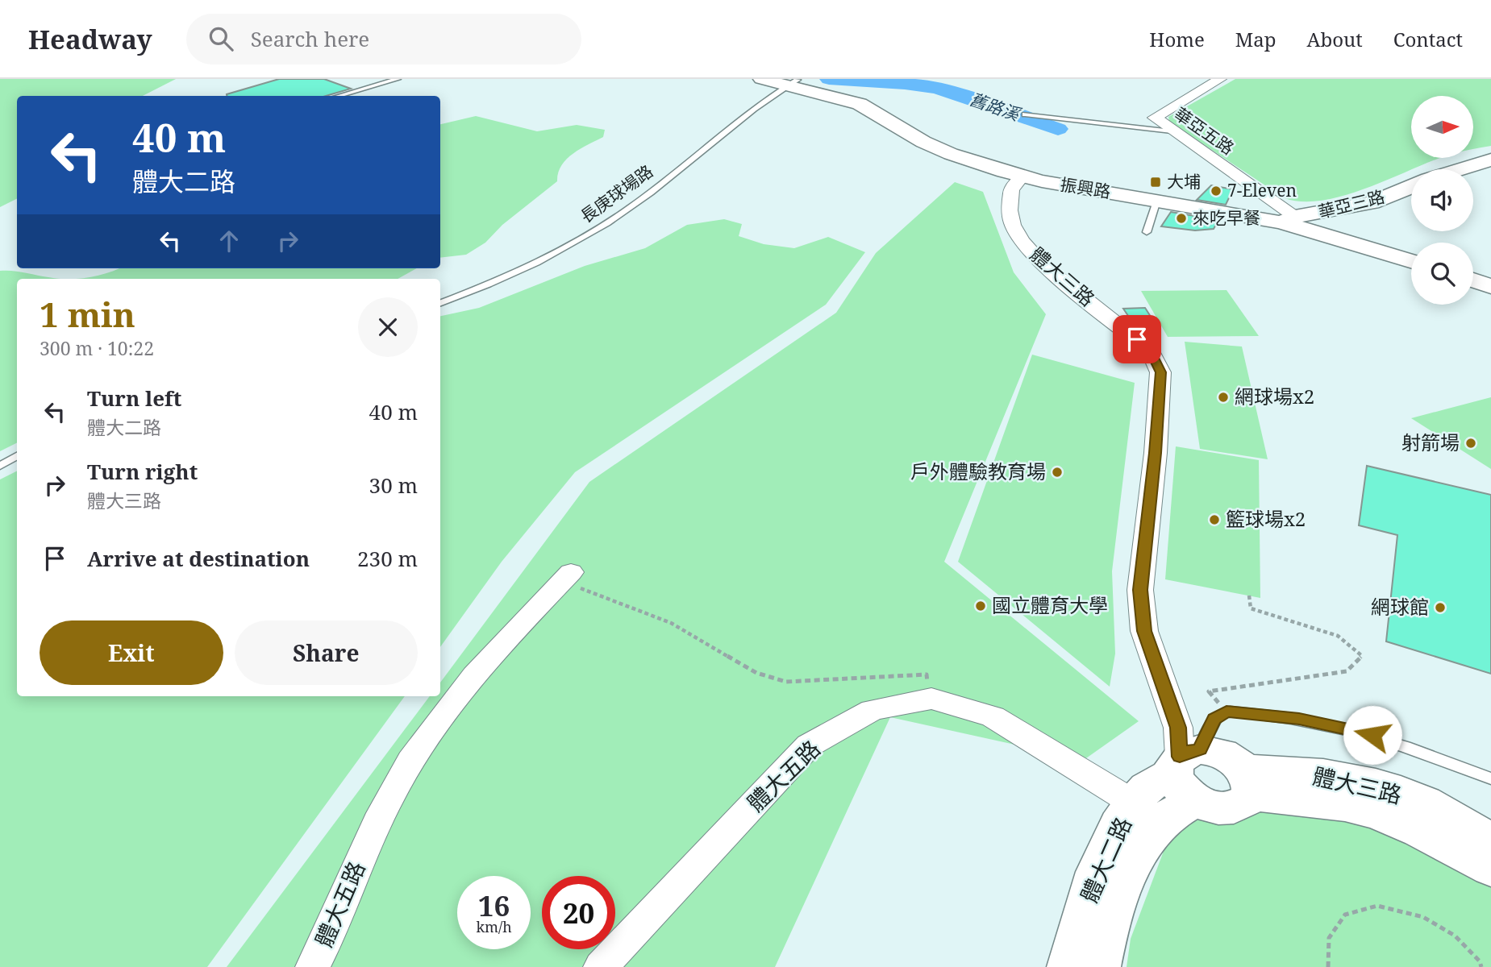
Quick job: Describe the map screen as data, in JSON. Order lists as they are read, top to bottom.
{
  "streets": {
    "street": [
      "華亞五路",
      "振興路",
      "華亞三路",
      "體大三路",
      "體大五路",
      "體大二路"
    ],
    "lane": ["長庚球場路"]
  },
  "crossings": [
    ["華亞五路", "振興路"],
    ["華亞五路", "華亞三路"],
    ["振興路", "長庚球場路"],
    ["振興路", "華亞三路"],
    ["振興路", "體大三路"],
    ["體大三路", "體大二路"],
    ["體大五路", "體大二路"]
  ],
  "water": ["舊路溪"],
  "places": {
    "transit": ["大埔"],
    "other": [
      "7-Eleven",
      "來吃早餐",
      "網球場x2",
      "射箭場",
      "戶外體驗教育場",
      "籃球場x2",
      "國立體育大學",
      "網球館"
    ]
  },
  "north": "right",
  "page": {
    "header": "Headway",
    "search": "Search here",
    "nav": [
      "Home",
      "Map",
      "About",
      "Contact"
    ],
    "turn": ["40 m", "體大二路"],
    "heading": ["1 min", "300 m · 10:22"],
    "list": [
      {
        "name": "Turn left",
        "note": "體大二路",
        "value": "40 m"
      },
      {
        "name": "Turn right",
        "note": "體大三路",
        "value": "30 m"
      },
      {
        "name": "Arrive at destination",
        "value": "230 m"
      }
    ],
    "buttons": ["Exit", "Share"],
    "speed": "16 km/h",
    "limit": "20"
  }
}
